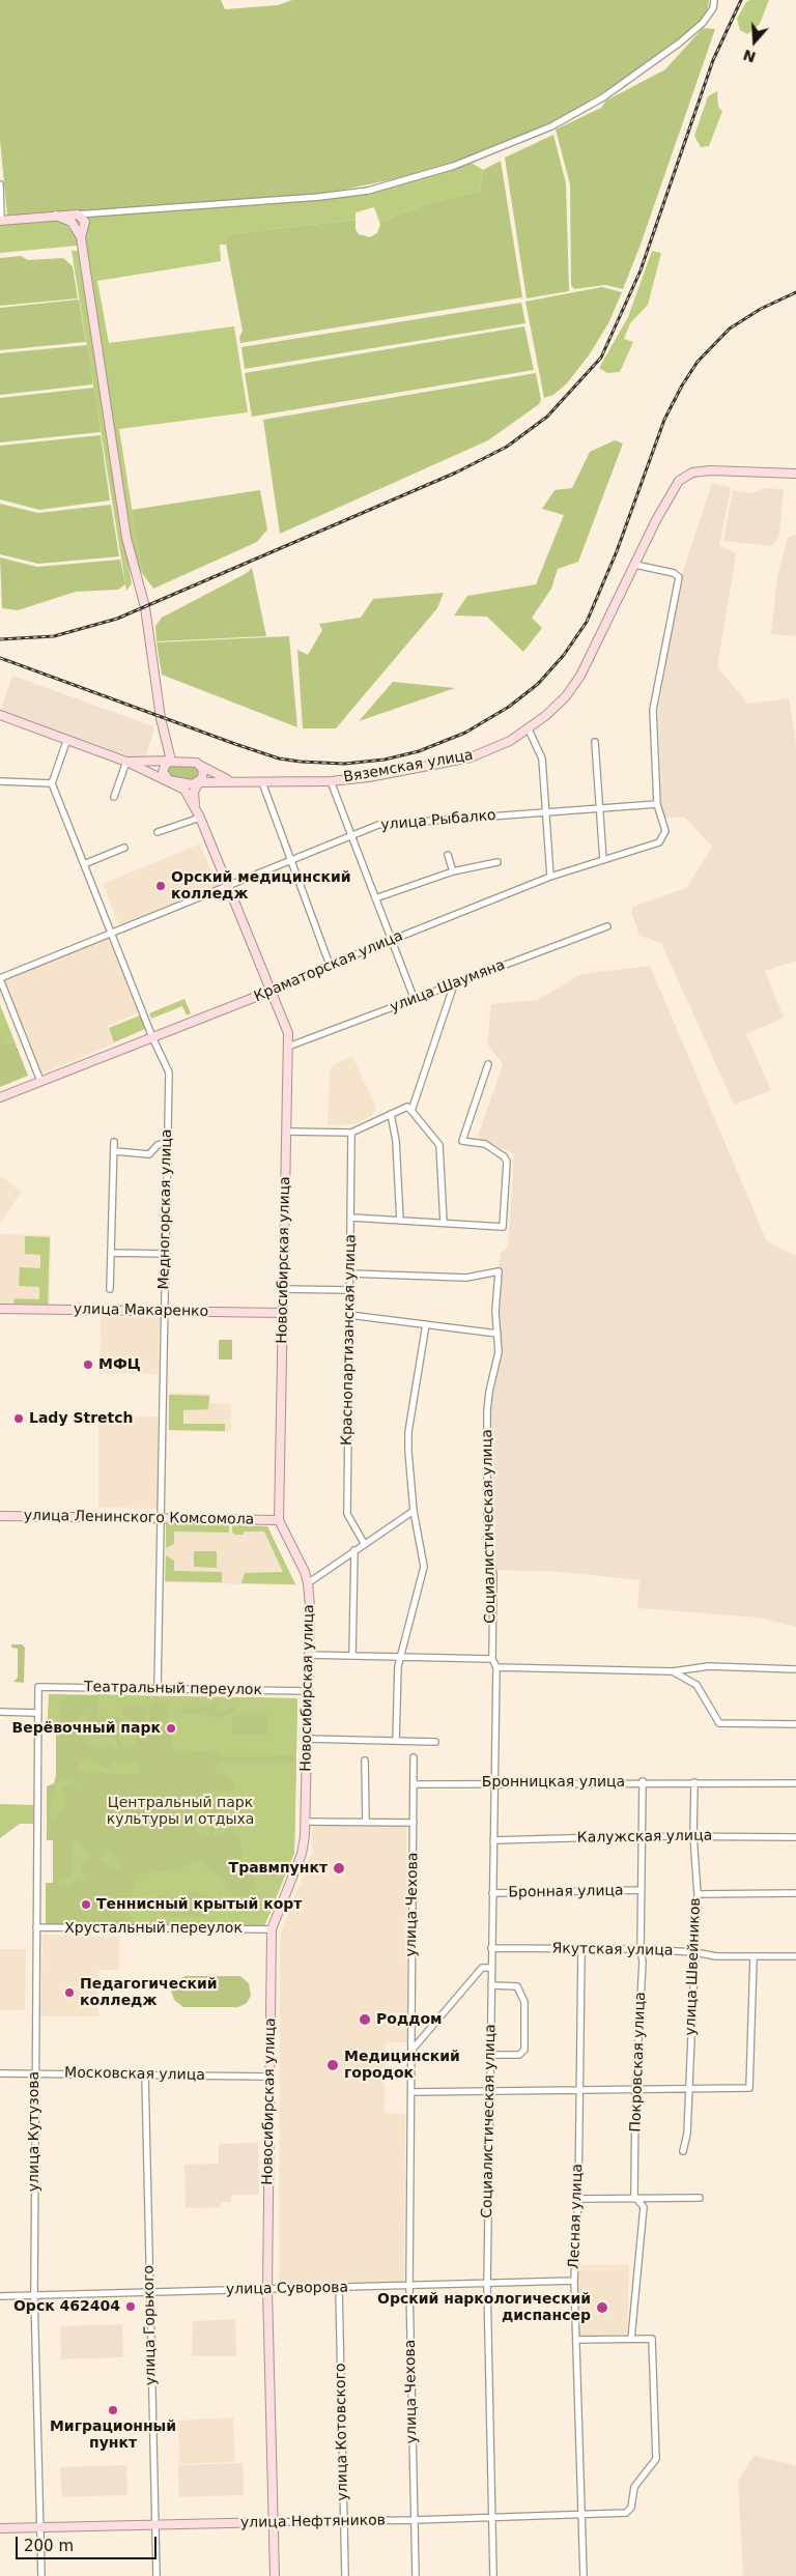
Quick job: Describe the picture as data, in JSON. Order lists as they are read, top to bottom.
{
  "streets": {
    "main road": [
      "Вяземская улица",
      "Краматорская улица",
      "Новосибирская улица",
      "улица Макаренко",
      "улица Ленинского Комсомола",
      "улица Нефтяников"
    ],
    "street": [
      "улица Рыбалко",
      "улица Шаумяна",
      "Медногорская улица",
      "Краснопартизанская улица",
      "Социалистическая улица",
      "Театральный переулок",
      "Бронницкая улица",
      "Калужская улица",
      "Бронная улица",
      "улица Чехова",
      "Хрустальный переулок",
      "Якутская улица",
      "улица Швейников",
      "Покровская улица",
      "Московская улица",
      "улица Кутузова",
      "Лесная улица",
      "улица Суворова",
      "улица Горького",
      "улица Котовского"
    ]
  },
  "crossings": [
    ["улица Рыбалко", "Краматорская улица"],
    ["улица Рыбалко", "Медногорская улица"],
    ["улица Рыбалко", "Новосибирская улица"],
    ["Краматорская улица", "Медногорская улица"],
    ["Краматорская улица", "Новосибирская улица"],
    ["улица Шаумяна", "Новосибирская улица"],
    ["Медногорская улица", "улица Макаренко"],
    ["Медногорская улица", "улица Ленинского Комсомола"],
    ["Медногорская улица", "Театральный переулок"],
    ["Новосибирская улица", "улица Макаренко"],
    ["Новосибирская улица", "улица Ленинского Комсомола"],
    ["Новосибирская улица", "Театральный переулок"],
    ["Новосибирская улица", "Хрустальный переулок"],
    ["Новосибирская улица", "Московская улица"],
    ["Новосибирская улица", "улица Суворова"],
    ["Новосибирская улица", "улица Нефтяников"],
    ["Краснопартизанская улица", "Социалистическая улица"],
    ["Социалистическая улица", "Бронницкая улица"],
    ["Социалистическая улица", "Калужская улица"],
    ["Социалистическая улица", "Бронная улица"],
    ["Социалистическая улица", "Якутская улица"],
    ["Социалистическая улица", "улица Суворова"],
    ["Социалистическая улица", "улица Нефтяников"],
    ["Театральный переулок", "улица Кутузова"],
    ["Бронницкая улица", "улица Чехова"],
    ["Бронницкая улица", "улица Швейников"],
    ["Бронницкая улица", "Покровская улица"],
    ["Калужская улица", "улица Швейников"],
    ["Калужская улица", "Покровская улица"],
    ["Бронная улица", "Покровская улица"],
    ["улица Чехова", "улица Суворова"],
    ["улица Чехова", "улица Нефтяников"],
    ["Хрустальный переулок", "улица Кутузова"],
    ["Якутская улица", "улица Швейников"],
    ["Якутская улица", "Покровская улица"],
    ["Якутская улица", "Лесная улица"],
    ["Покровская улица", "улица Нефтяников"],
    ["Московская улица", "улица Кутузова"],
    ["Московская улица", "улица Горького"],
    ["улица Кутузова", "улица Суворова"],
    ["улица Кутузова", "улица Нефтяников"],
    ["Лесная улица", "улица Суворова"],
    ["Лесная улица", "улица Нефтяников"],
    ["улица Суворова", "улица Горького"],
    ["улица Суворова", "улица Котовского"],
    ["улица Горького", "улица Нефтяников"],
    ["улица Котовского", "улица Нефтяников"]
  ],
  "parks": ["Центральный парк культуры и отдыха"],
  "places": [
    "Орский медицинский колледж",
    "МФЦ",
    "Lady Stretch",
    "Верёвочный парк",
    "Травмпункт",
    "Теннисный крытый корт",
    "Педагогический колледж",
    "Роддом",
    "Медицинский городок",
    "Орск 462404",
    "Орский наркологический диспансер",
    "Миграционный пункт"
  ],
  "scale_bar": "200 m",
  "north": "bottom"
}
